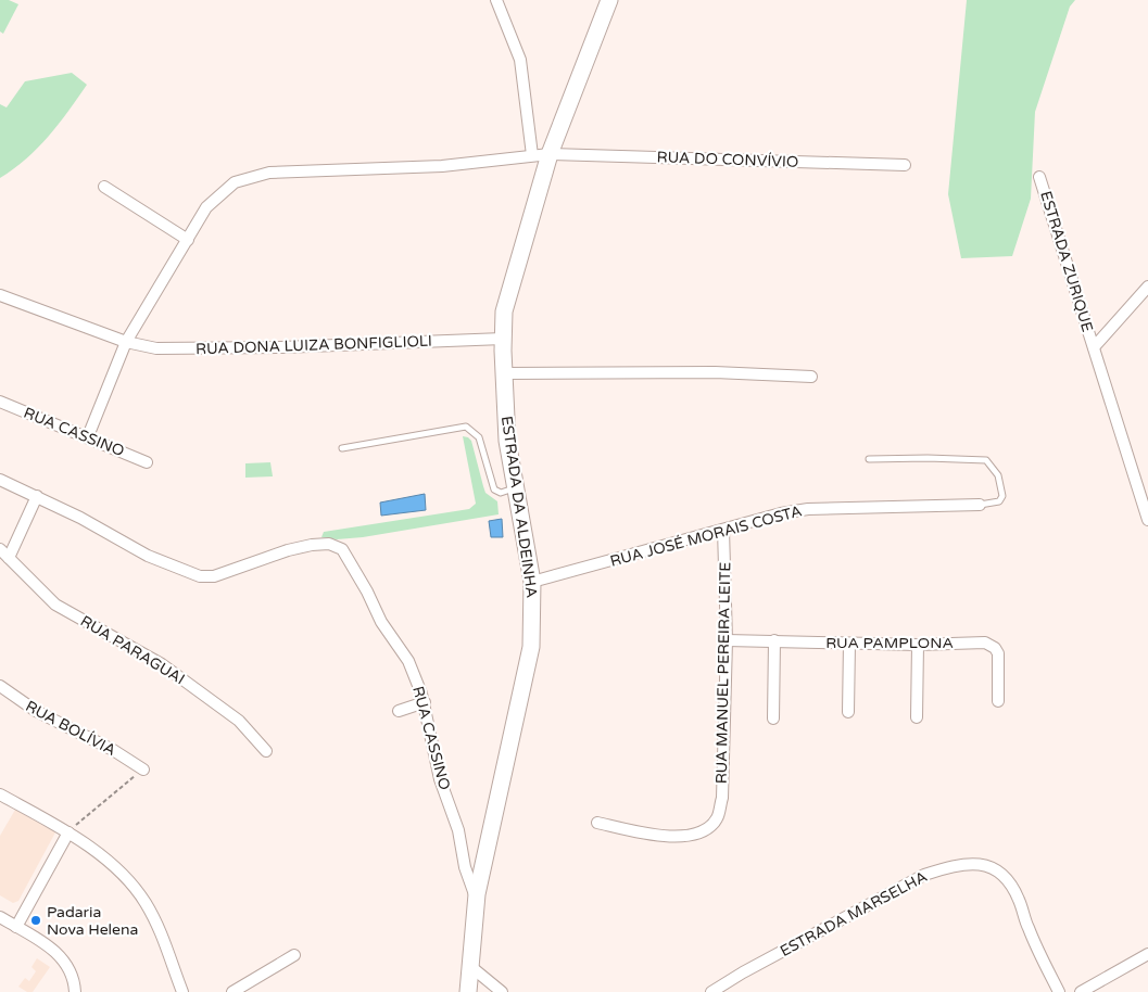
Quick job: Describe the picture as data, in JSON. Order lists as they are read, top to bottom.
{
  "streets": {
    "street": [
      "RUA DO CONVÍVIO",
      "ESTRADA ZURIQUE",
      "RUA DONA LUIZA BONFIGLIOLI",
      "RUA CASSINO",
      "ESTRADA DA ALDEINHA",
      "RUA JOSÉ MORAIS COSTA",
      "RUA PAMPLONA",
      "RUA PARAGUAI",
      "RUA MANUEL PEREIRA LEITE",
      "RUA BOLÍVIA",
      "ESTRADA MARSELHA"
    ]
  },
  "crossings": [
    ["RUA DO CONVÍVIO", "RUA DONA LUIZA BONFIGLIOLI"],
    ["RUA DO CONVÍVIO", "RUA CASSINO"],
    ["RUA DO CONVÍVIO", "ESTRADA DA ALDEINHA"],
    ["RUA DONA LUIZA BONFIGLIOLI", "ESTRADA DA ALDEINHA"],
    ["RUA CASSINO", "ESTRADA DA ALDEINHA"],
    ["ESTRADA DA ALDEINHA", "RUA JOSÉ MORAIS COSTA"],
    ["RUA JOSÉ MORAIS COSTA", "RUA MANUEL PEREIRA LEITE"],
    ["RUA PAMPLONA", "RUA MANUEL PEREIRA LEITE"]
  ],
  "places": ["Padaria Nova Helena"]
}
